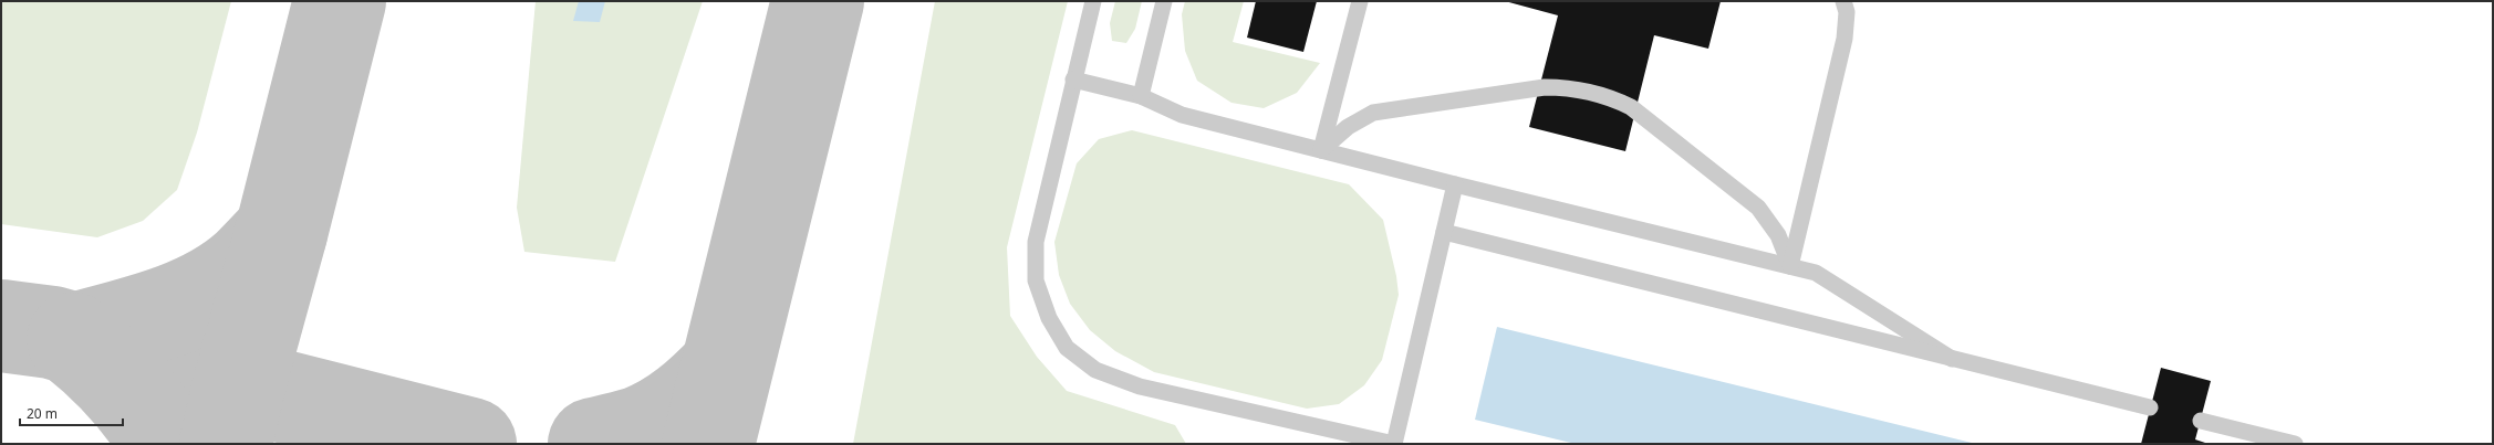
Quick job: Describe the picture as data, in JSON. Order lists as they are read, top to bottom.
{
  "scale_bar": "20 m"
}
